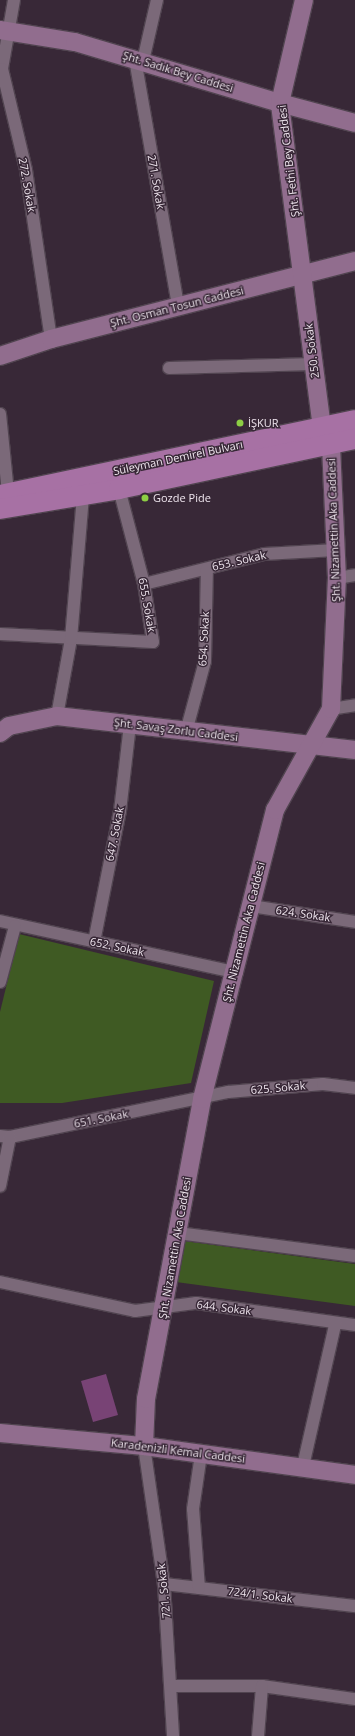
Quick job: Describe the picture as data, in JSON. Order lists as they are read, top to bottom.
{
  "streets": {
    "main road": ["Süleyman Demirel Bulvarı"],
    "street": [
      "Şht. Sadık Bey Caddesi",
      "Şht. Fethi Bey Caddesi",
      "271. Sokak",
      "272. Sokak",
      "Şht. Osman Tosun Caddesi",
      "250. Sokak",
      "Şht. Nizamettin Aka Caddesi",
      "653. Sokak",
      "655. Sokak",
      "654. Sokak",
      "Şht. Savaş Zorlu Caddesi",
      "647. Sokak",
      "624. Sokak",
      "652. Sokak",
      "625. Sokak",
      "651. Sokak",
      "644. Sokak",
      "Karadenizli Kemal Caddesi",
      "721. Sokak",
      "724/1. Sokak"
    ]
  },
  "crossings": [
    ["Şht. Sadık Bey Caddesi", "Şht. Fethi Bey Caddesi"],
    ["Şht. Sadık Bey Caddesi", "271. Sokak"],
    ["Şht. Sadık Bey Caddesi", "272. Sokak"],
    ["Şht. Fethi Bey Caddesi", "Şht. Osman Tosun Caddesi"],
    ["Şht. Fethi Bey Caddesi", "250. Sokak"],
    ["271. Sokak", "Şht. Osman Tosun Caddesi"],
    ["272. Sokak", "Şht. Osman Tosun Caddesi"],
    ["Şht. Osman Tosun Caddesi", "250. Sokak"],
    ["250. Sokak", "Süleyman Demirel Bulvarı"],
    ["250. Sokak", "Şht. Nizamettin Aka Caddesi"],
    ["Süleyman Demirel Bulvarı", "Şht. Nizamettin Aka Caddesi"],
    ["Süleyman Demirel Bulvarı", "655. Sokak"],
    ["Şht. Nizamettin Aka Caddesi", "653. Sokak"],
    ["Şht. Nizamettin Aka Caddesi", "Şht. Savaş Zorlu Caddesi"],
    ["Şht. Nizamettin Aka Caddesi", "624. Sokak"],
    ["Şht. Nizamettin Aka Caddesi", "652. Sokak"],
    ["Şht. Nizamettin Aka Caddesi", "625. Sokak"],
    ["Şht. Nizamettin Aka Caddesi", "651. Sokak"],
    ["Şht. Nizamettin Aka Caddesi", "644. Sokak"],
    ["Şht. Nizamettin Aka Caddesi", "Karadenizli Kemal Caddesi"],
    ["Şht. Nizamettin Aka Caddesi", "721. Sokak"],
    ["653. Sokak", "655. Sokak"],
    ["653. Sokak", "654. Sokak"],
    ["654. Sokak", "Şht. Savaş Zorlu Caddesi"],
    ["Şht. Savaş Zorlu Caddesi", "647. Sokak"],
    ["647. Sokak", "652. Sokak"],
    ["625. Sokak", "651. Sokak"],
    ["Karadenizli Kemal Caddesi", "721. Sokak"],
    ["721. Sokak", "724/1. Sokak"]
  ],
  "places": ["İŞKUR", "Gozde Pide"]
}
